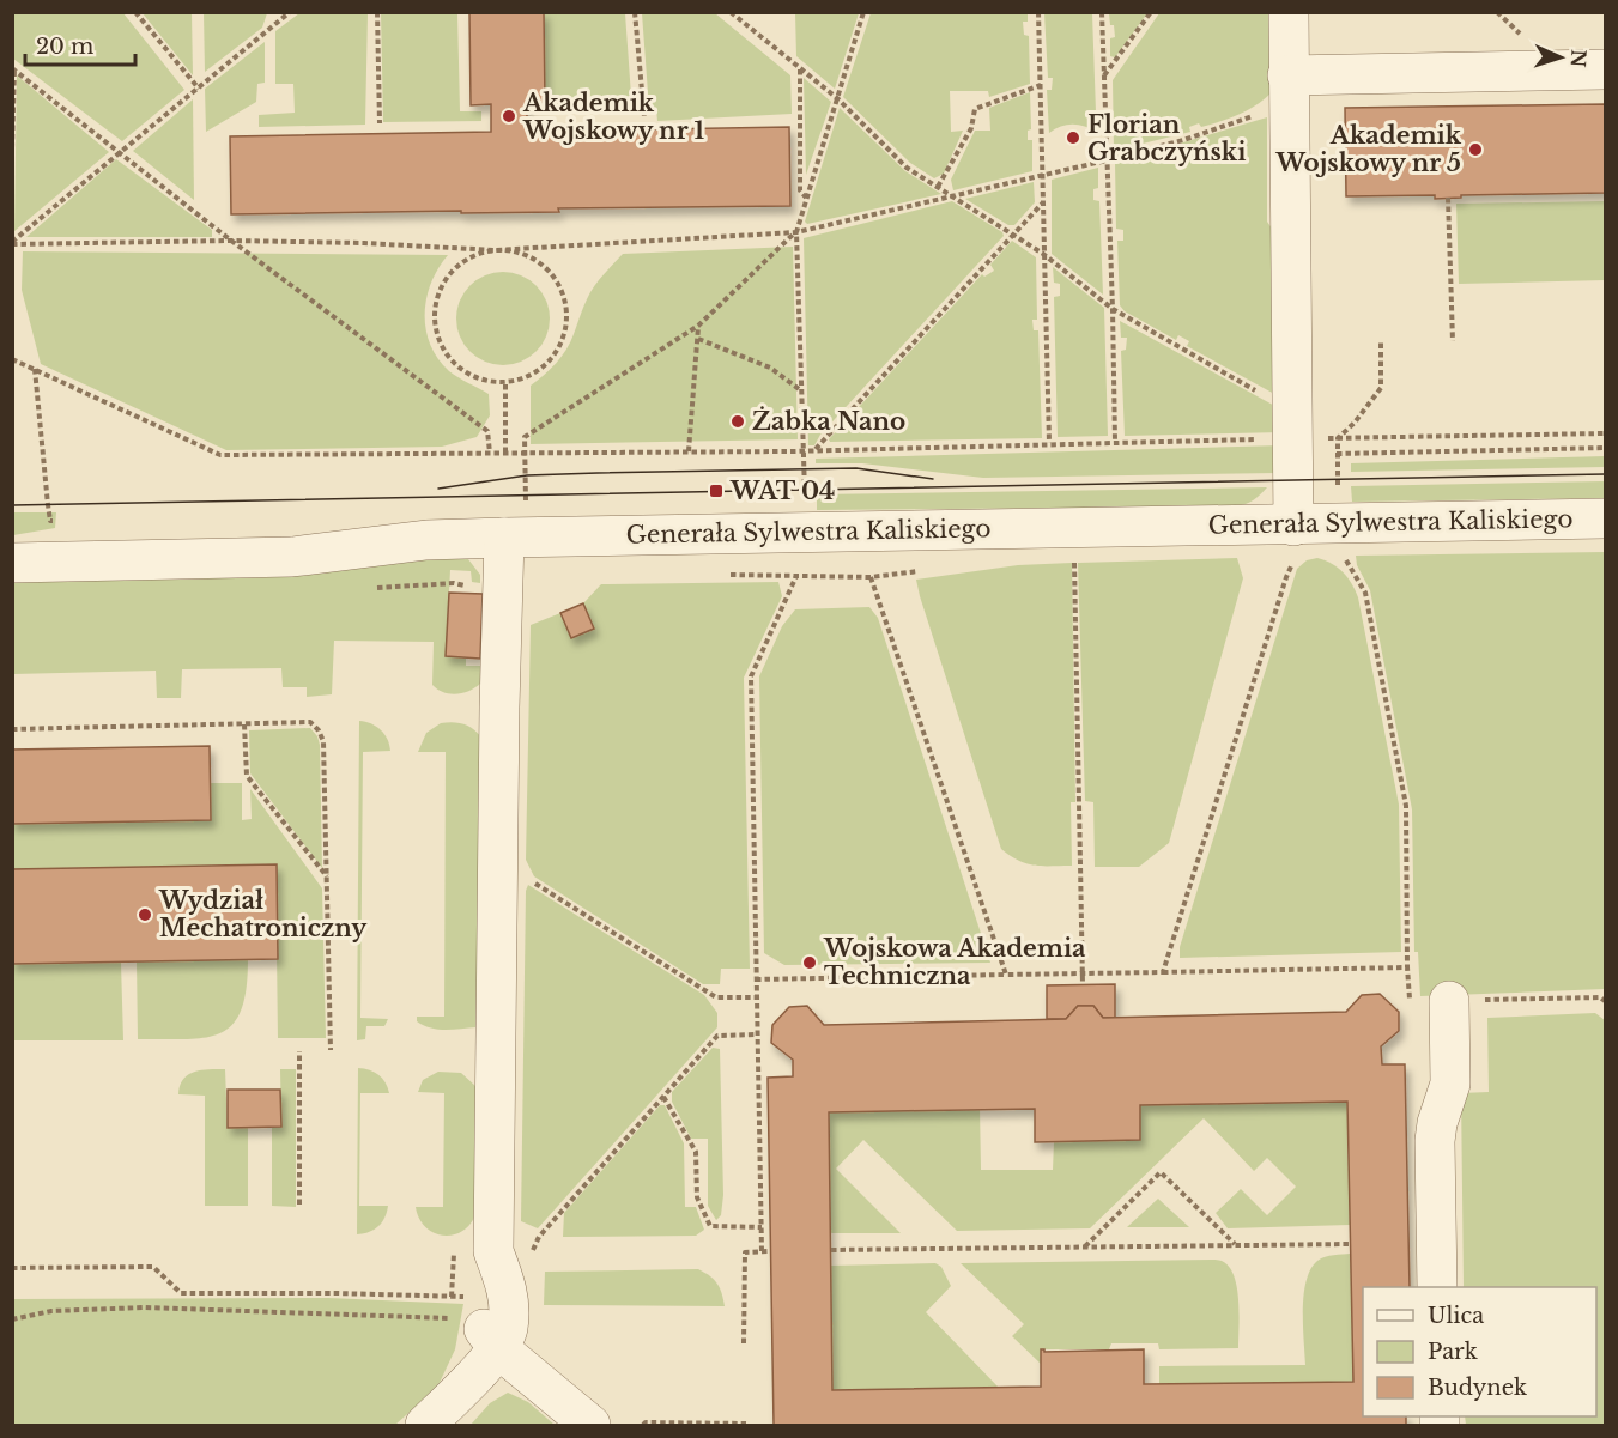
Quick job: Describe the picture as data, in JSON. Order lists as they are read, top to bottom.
{
  "streets": {
    "street": ["Generała Sylwestra Kaliskiego"]
  },
  "places": {
    "other": [
      "Akademik Wojskowy nr 1",
      "Florian Grabczyński",
      "Akademik Wojskowy nr 5",
      "Żabka Nano",
      "Wydział Mechatroniczny",
      "Wojskowa Akademia Techniczna"
    ],
    "transit": ["WAT 04"]
  },
  "legend": ["Ulica", "Park", "Budynek"],
  "scale_bar": "20 m",
  "north": "right"
}
